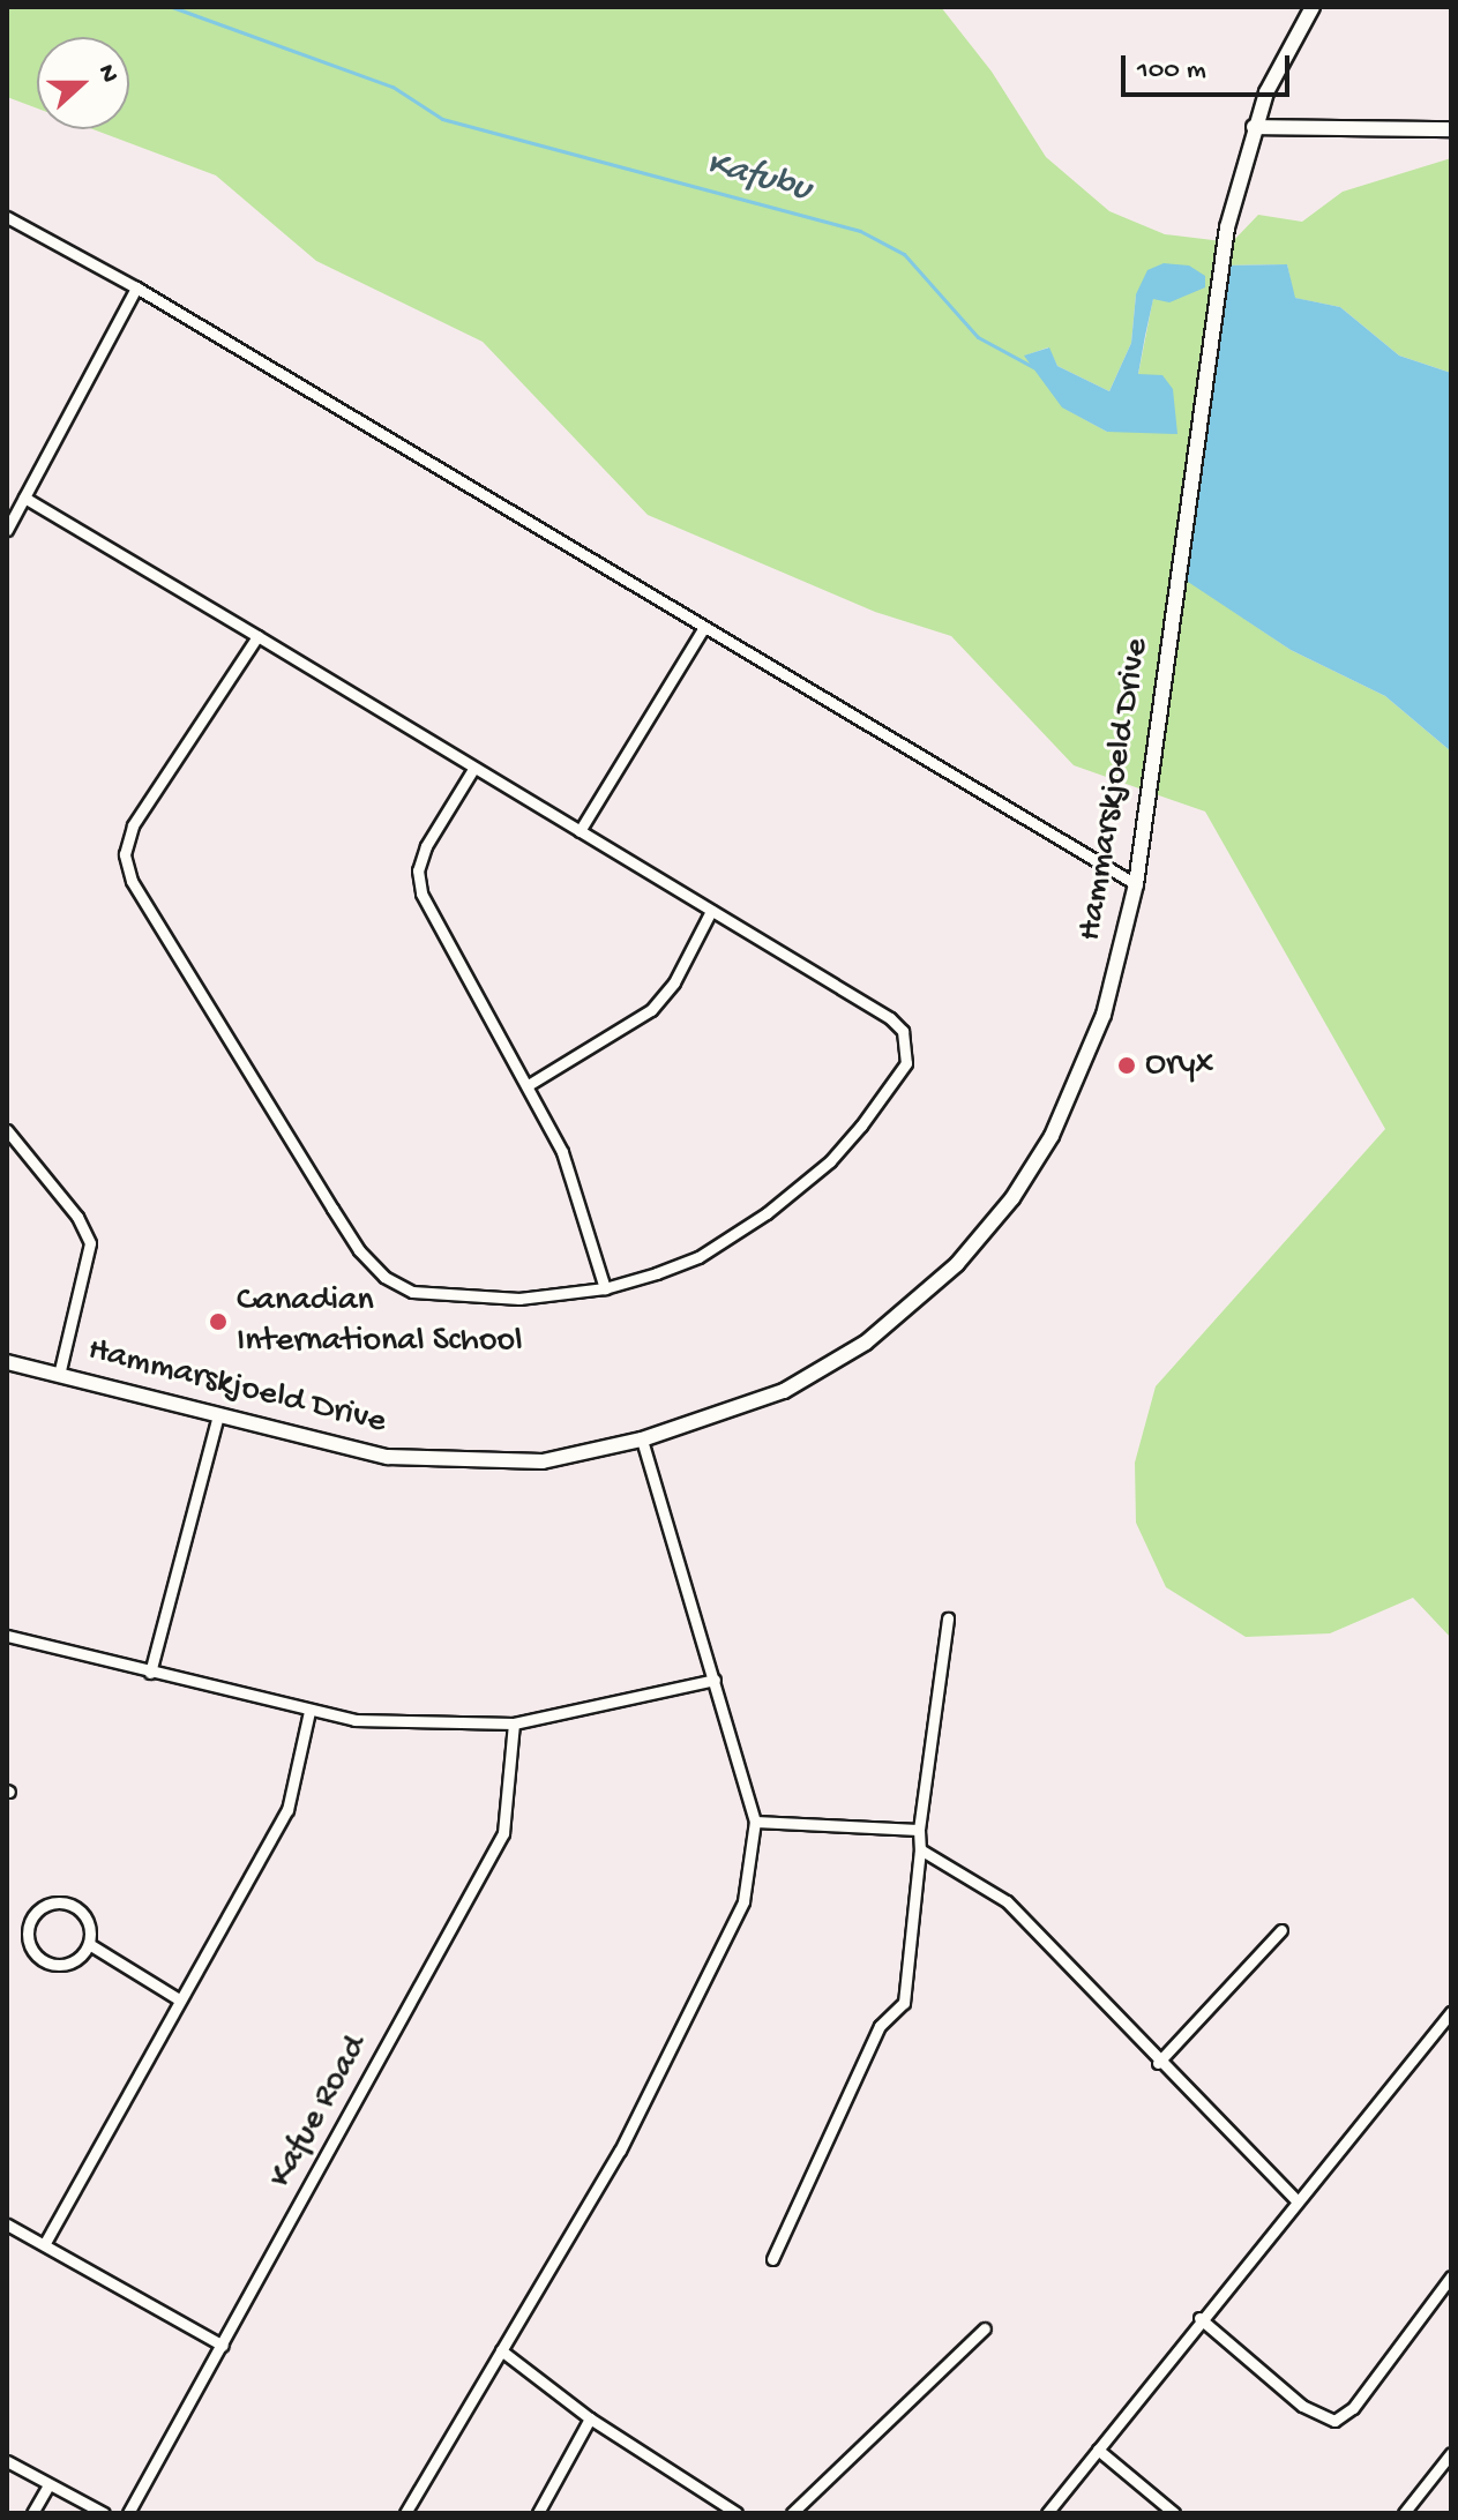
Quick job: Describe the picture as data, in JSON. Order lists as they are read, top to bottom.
{
  "streets": {
    "main road": ["Hammarskjoeld Drive"],
    "street": ["Kafue Road"]
  },
  "water": ["Kafubu"],
  "places": ["Oryx", "Canadian International School"],
  "scale_bar": "100 m",
  "north": "right"
}
